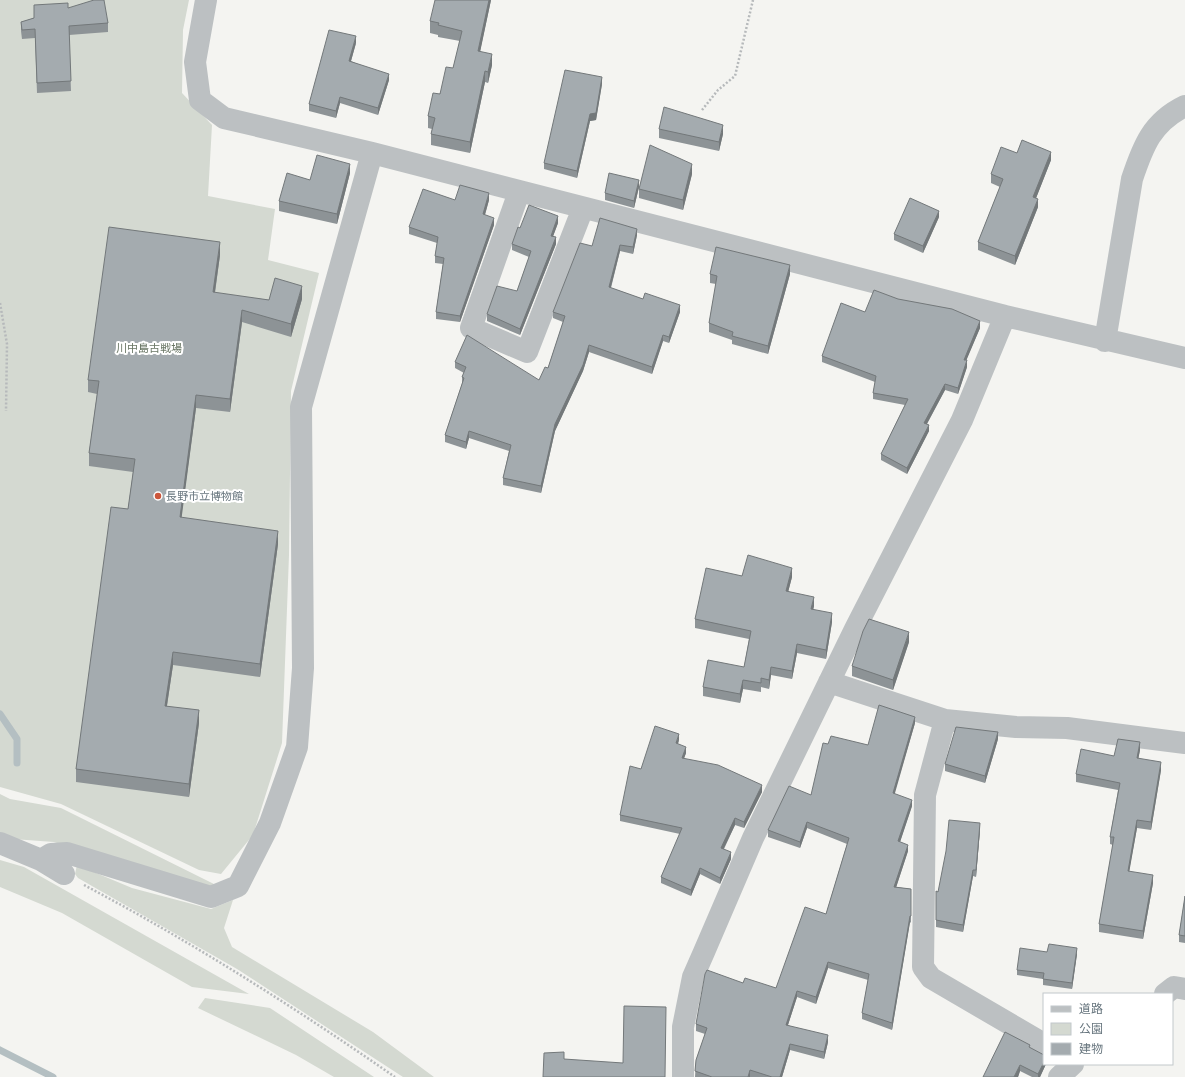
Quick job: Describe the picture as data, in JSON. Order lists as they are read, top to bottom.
{
  "parks": ["川中島古戦場"],
  "places": ["長野市立博物館"],
  "legend": ["道路", "公園", "建物"]
}
